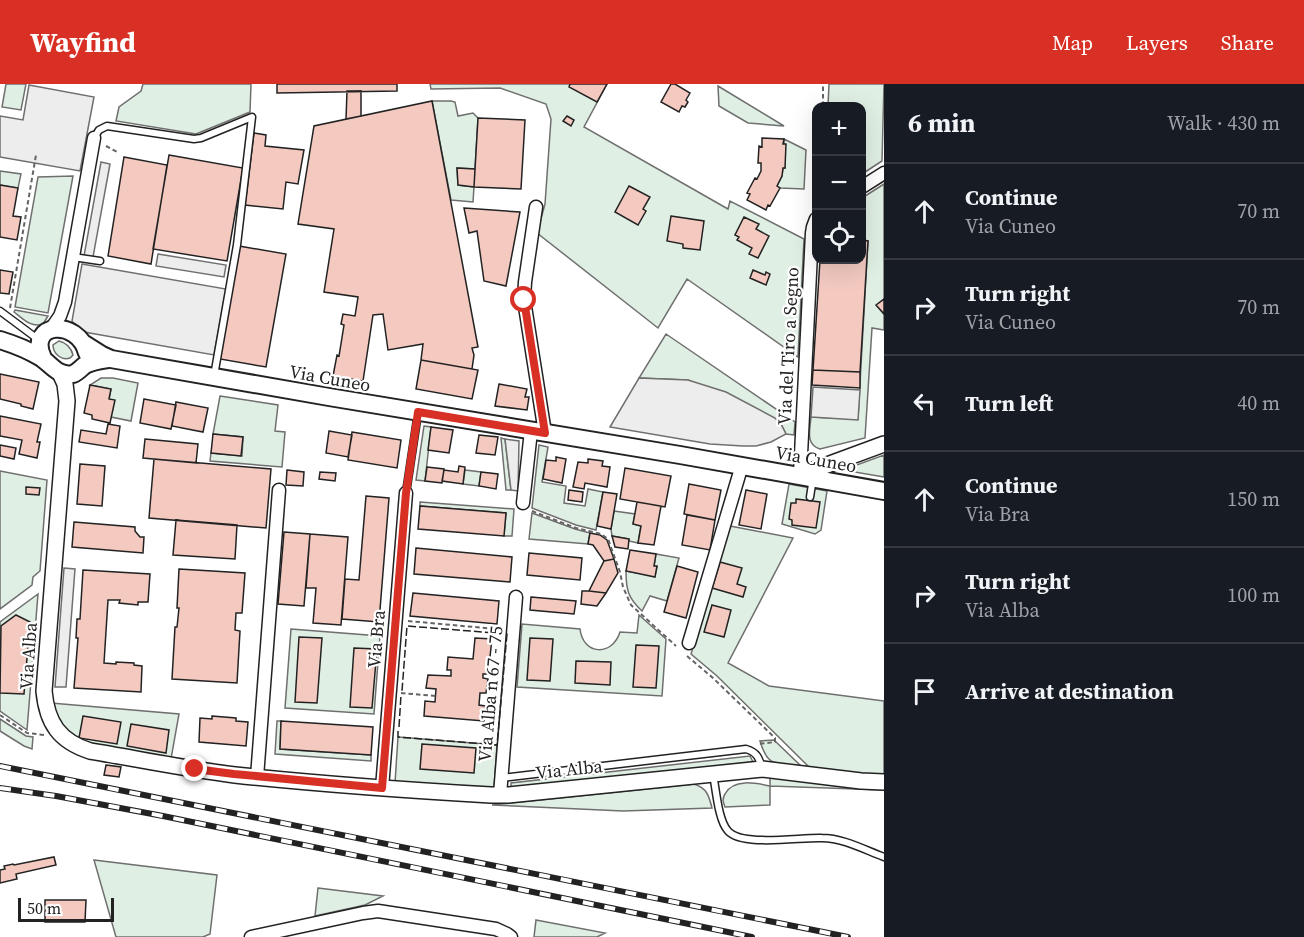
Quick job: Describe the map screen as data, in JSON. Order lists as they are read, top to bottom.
{
  "streets": {
    "main road": ["Via Cuneo"],
    "street": [
      "Via del Tiro a Segno",
      "Via Bra",
      "Via Alba",
      "Via Alba n 67 - 75"
    ]
  },
  "crossings": [
    ["Via del Tiro a Segno", "Via Cuneo"],
    ["Via Cuneo", "Via Alba"],
    ["Via Bra", "Via Alba"],
    ["Via Alba", "Via Alba n 67 - 75"]
  ],
  "scale_bar": "50 m",
  "page": {
    "header": "Wayfind",
    "nav": ["Map", "Layers", "Share"],
    "heading": ["6 min", "Walk · 430 m"],
    "map_buttons": ["+", "−"],
    "list": [
      ["Continue", "Via Cuneo", "70 m"],
      ["Turn right", "Via Cuneo", "70 m"],
      ["Turn left", "40 m"],
      ["Continue", "Via Bra", "150 m"],
      ["Turn right", "Via Alba", "100 m"],
      "Arrive at destination"
    ],
    "scale": "50 m"
  }
}
